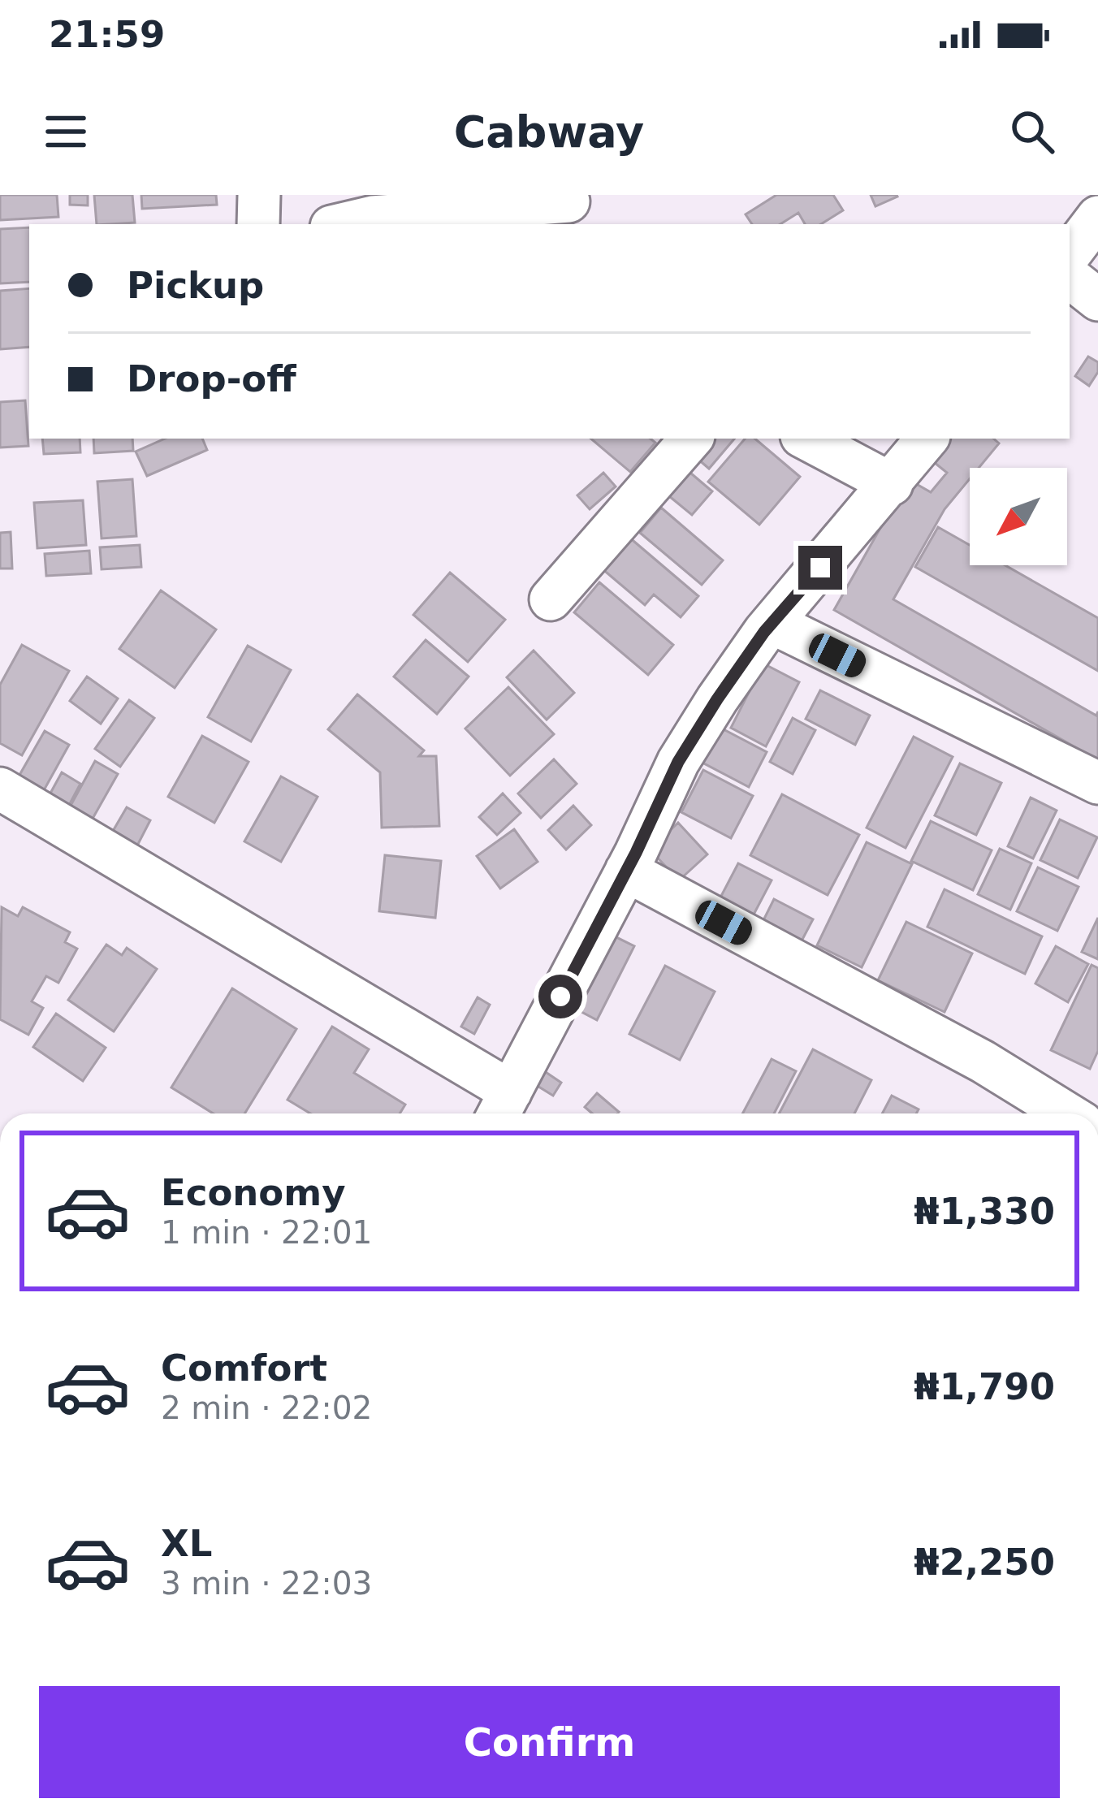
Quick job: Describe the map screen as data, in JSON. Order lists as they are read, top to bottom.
{
  "north": "bottom left",
  "page": {
    "status": "21:59",
    "header": "Cabway",
    "banner": ["Pickup", "Drop-off"],
    "list": [
      {
        "name": "Economy",
        "note": "1 min · 22:01",
        "value": "₦1,330"
      },
      {
        "name": "Comfort",
        "note": "2 min · 22:02",
        "value": "₦1,790"
      },
      {
        "name": "XL",
        "note": "3 min · 22:03",
        "value": "₦2,250"
      }
    ],
    "buttons": "Confirm"
  }
}
